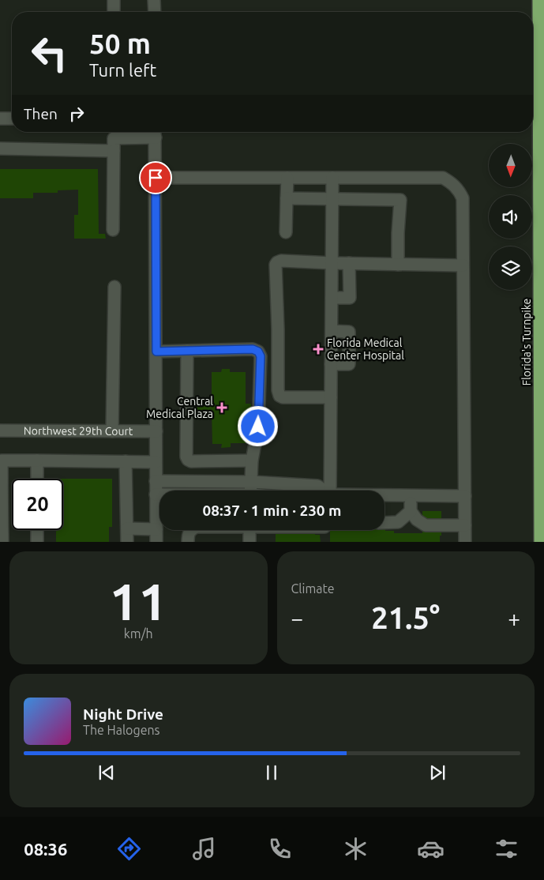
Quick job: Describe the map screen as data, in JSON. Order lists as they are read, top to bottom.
{
  "streets": {
    "highway": ["Florida's Turnpike"],
    "street": ["Northwest 29th Court"]
  },
  "places": {
    "health": ["Florida Medical Center Hospital", "Central Medical Plaza"]
  },
  "north": "bottom",
  "page": {
    "turn": ["50 m", "Turn left"],
    "then": "Then",
    "limit": "20",
    "trip": "08:37 · 1 min · 230 m",
    "tile": [
      ["11", "km/h"],
      "Climate"
    ],
    "heat": ["−", "21.5°", "+"],
    "song": ["Night Drive", "The Halogens"],
    "tabs": "08:36"
  }
}
